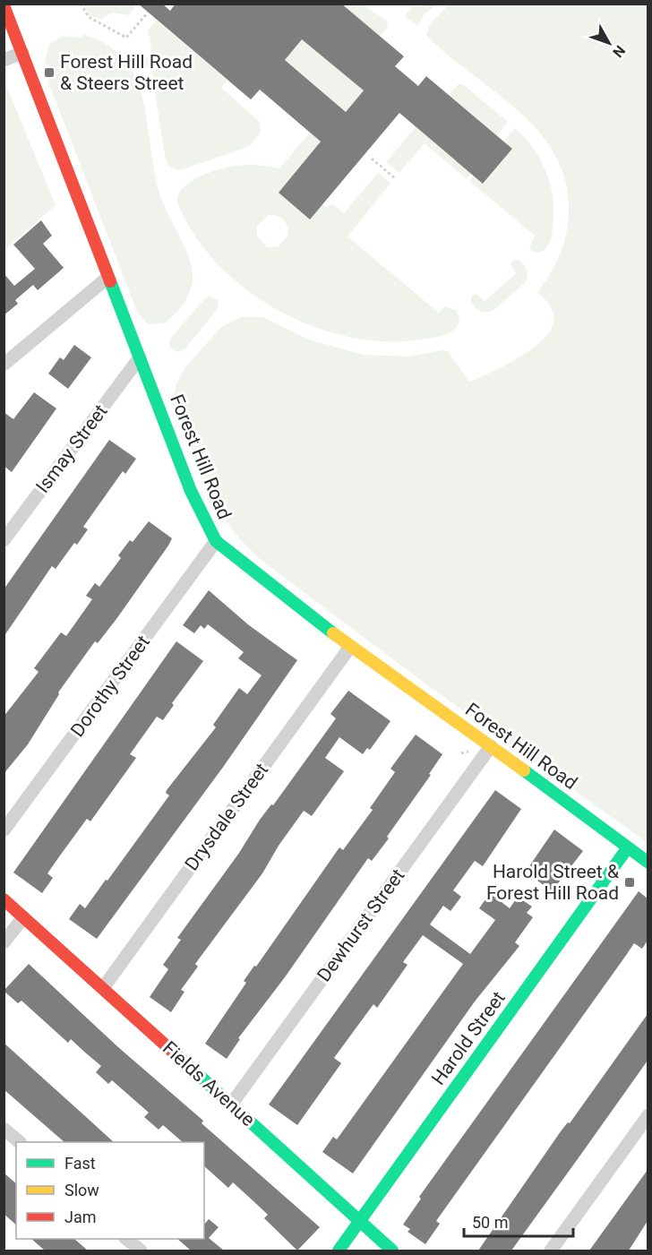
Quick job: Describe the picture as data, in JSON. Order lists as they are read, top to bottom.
{
  "streets": {
    "street": [
      "Ismay Street",
      "Forest Hill Road",
      "Dorothy Street",
      "Drysdale Street",
      "Dewhurst Street",
      "Harold Street",
      "Fields Avenue"
    ]
  },
  "crossings": [
    ["Ismay Street", "Forest Hill Road"],
    ["Forest Hill Road", "Dorothy Street"],
    ["Forest Hill Road", "Drysdale Street"],
    ["Forest Hill Road", "Dewhurst Street"],
    ["Forest Hill Road", "Harold Street"],
    ["Drysdale Street", "Fields Avenue"],
    ["Dewhurst Street", "Fields Avenue"],
    ["Harold Street", "Fields Avenue"]
  ],
  "places": {
    "transit": ["Forest Hill Road & Steers Street", "Harold Street & Forest Hill Road"]
  },
  "legend": ["Fast", "Slow", "Jam"],
  "scale_bar": "50 m",
  "north": "bottom right"
}
